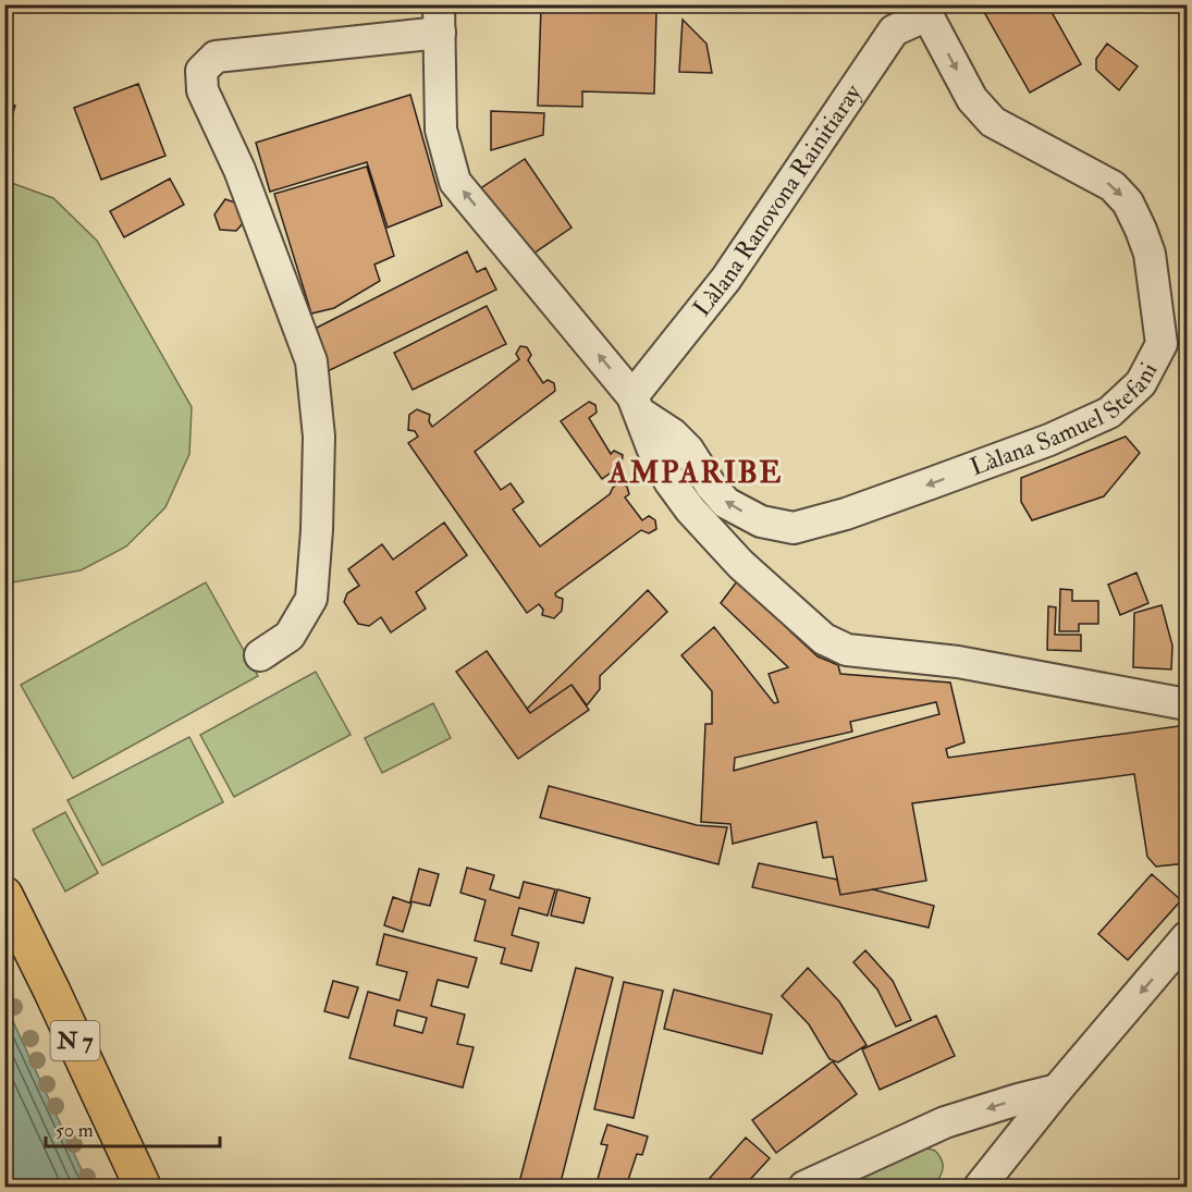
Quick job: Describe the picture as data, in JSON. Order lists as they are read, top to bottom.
{
  "streets": {
    "main road": ["N 7"],
    "street": ["Làlana Ranovona Rainitiaray", "Làlana Samuel Stefani"]
  },
  "crossings": [
    ["Làlana Ranovona Rainitiaray", "Làlana Samuel Stefani"]
  ],
  "districts": ["AMPARIBE"],
  "scale_bar": "50 m"
}
